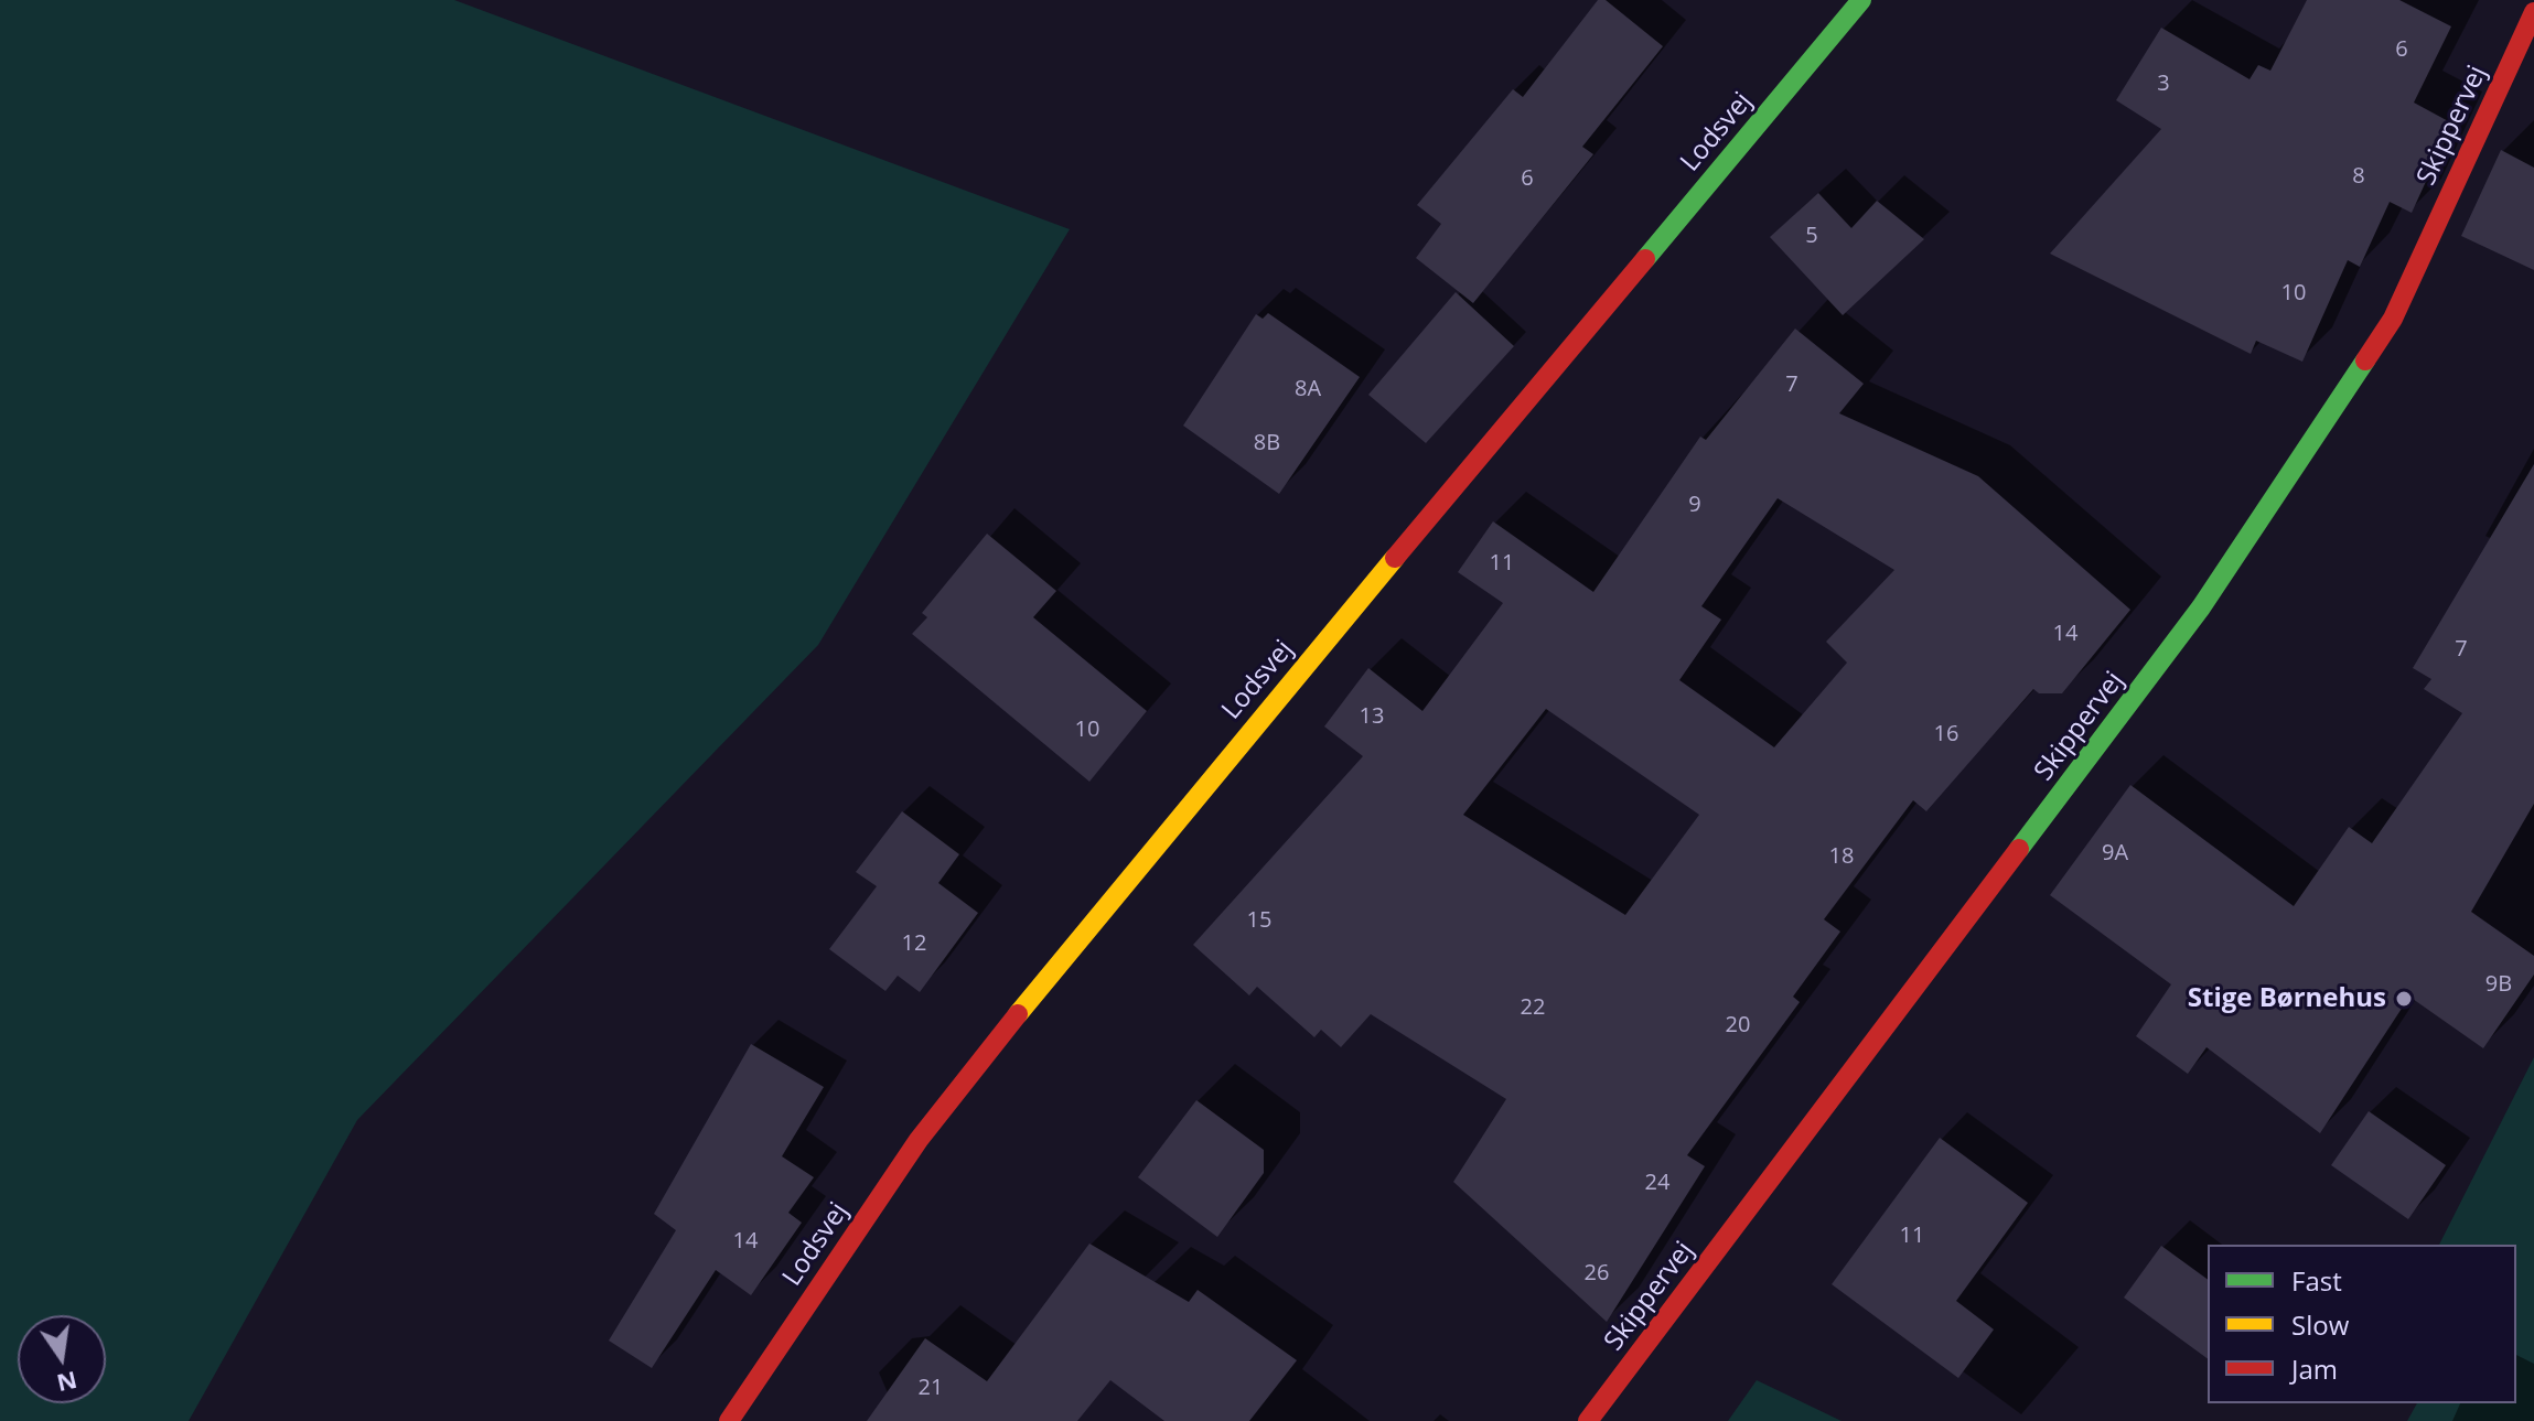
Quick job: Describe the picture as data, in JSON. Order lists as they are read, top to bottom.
{
  "streets": {
    "street": ["Skippervej", "Lodsvej"]
  },
  "places": ["Stige Børnehus"],
  "house_numbers": [
    "6",
    "3",
    "8",
    "6",
    "5",
    "10",
    "7",
    "8A",
    "8B",
    "9",
    "11",
    "14",
    "7",
    "13",
    "10",
    "16",
    "9A",
    "18",
    "15",
    "12",
    "9B",
    "22",
    "20",
    "24",
    "11",
    "14",
    "26",
    "21"
  ],
  "legend": ["Fast", "Slow", "Jam"],
  "north": "bottom"
}
